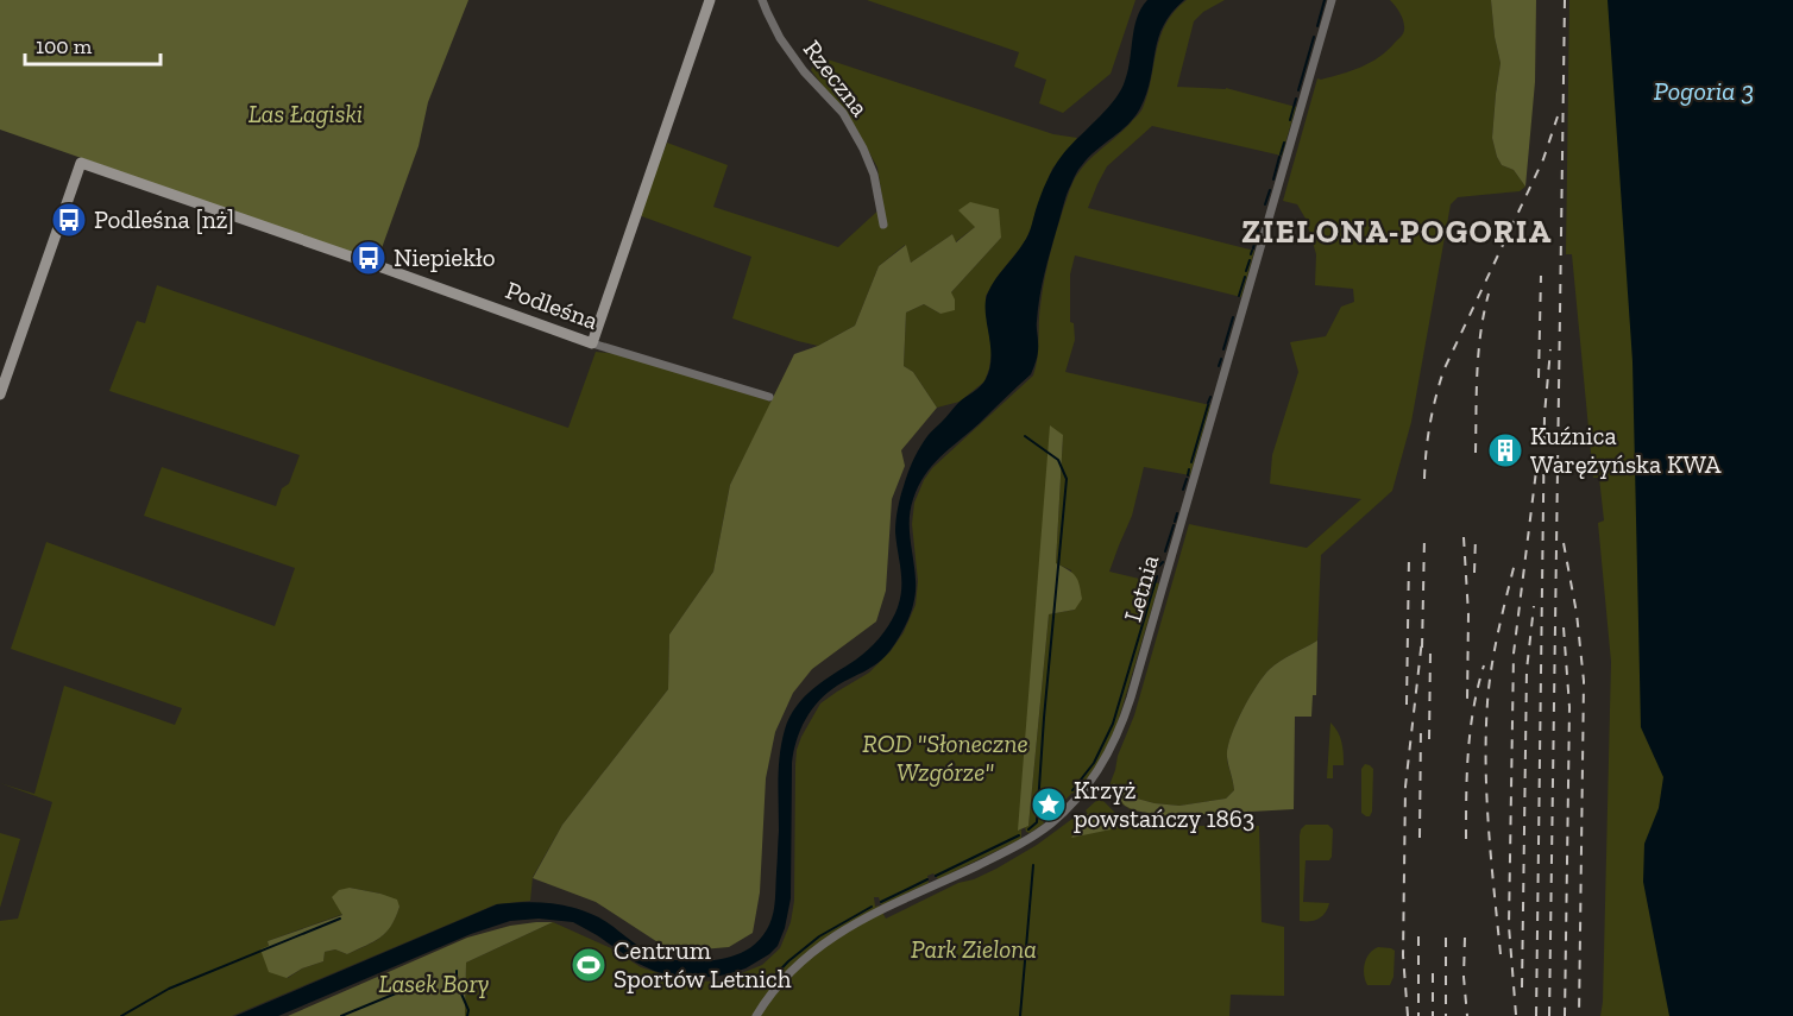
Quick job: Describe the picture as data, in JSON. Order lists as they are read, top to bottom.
{
  "streets": {
    "street": ["Rzeczna", "Podleśna", "Letnia"]
  },
  "districts": ["ZIELONA-POGORIA"],
  "water": ["Pogoria 3"],
  "parks": [
    "Las Łagiski",
    "ROD \"Słoneczne Wzgórze\"",
    "Park Zielona",
    "Lasek Bory"
  ],
  "places": {
    "bus stop": ["Podleśna [nż]", "Niepiekło"],
    "building": ["Kuźnica Warężyńska KWA"],
    "place": ["Krzyż powstańczy 1863"],
    "sports": ["Centrum Sportów Letnich"]
  },
  "scale_bar": "100 m"
}
